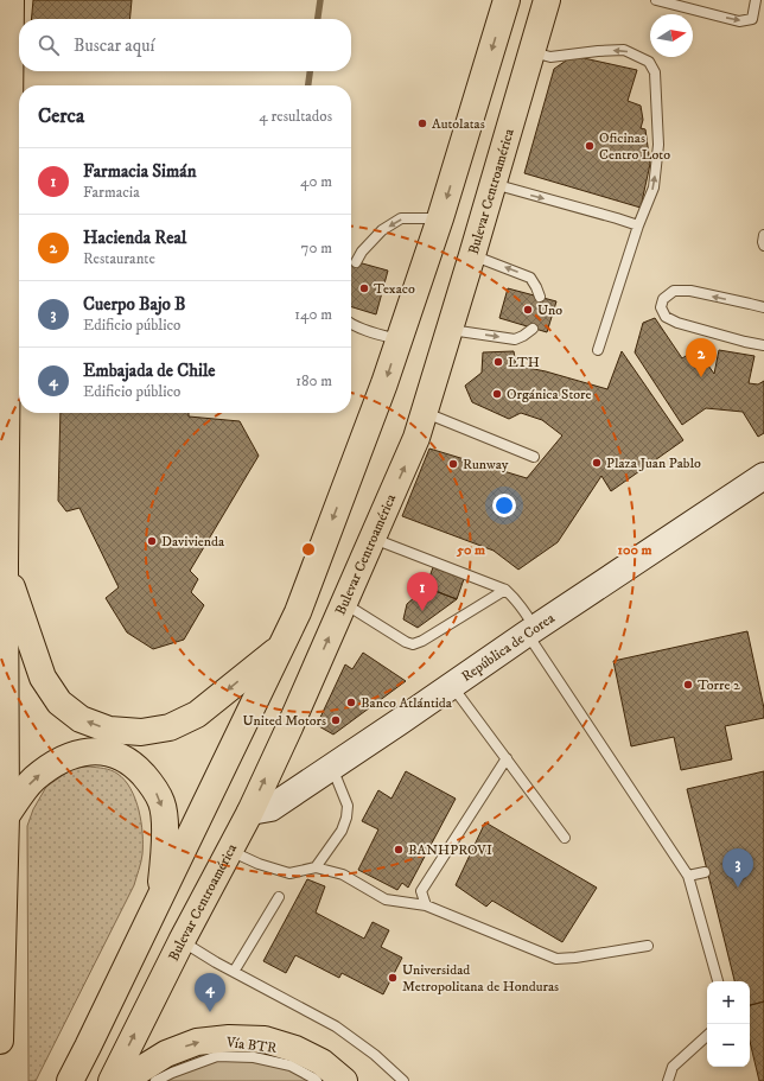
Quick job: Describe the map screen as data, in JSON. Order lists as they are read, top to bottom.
{
  "streets": {
    "main road": ["Bulevar Centroamérica"],
    "street": ["República de Corea"],
    "lane": ["Vía BTR"]
  },
  "crossings": [
    ["Bulevar Centroamérica", "República de Corea"]
  ],
  "places": [
    "Autolatas",
    "Oficinas Centro Loto",
    "Texaco",
    "Uno",
    "LTH",
    "Orgánica Store",
    "Plaza Juan Pablo",
    "Runway",
    "Davivienda",
    "Torre 2",
    "Banco Atlántida",
    "United Motors",
    "BANHPROVI",
    "Universidad Metropolitana de Honduras"
  ],
  "north": "right",
  "page": {
    "search": "Buscar aquí",
    "heading": ["Cerca", "4 resultados"],
    "list": [
      {
        "mark": "1",
        "name": "Farmacia Simán",
        "note": "Farmacia",
        "value": "40 m"
      },
      {
        "mark": "2",
        "name": "Hacienda Real",
        "note": "Restaurante",
        "value": "70 m"
      },
      {
        "mark": "3",
        "name": "Cuerpo Bajo B",
        "note": "Edificio público",
        "value": "140 m"
      },
      {
        "mark": "4",
        "name": "Embajada de Chile",
        "note": "Edificio público",
        "value": "180 m"
      }
    ],
    "pins": [
      "2",
      "1",
      "3",
      "4"
    ],
    "map_buttons": ["+", "−"]
  },
  "rings": ["50 m", "100 m"]
}
